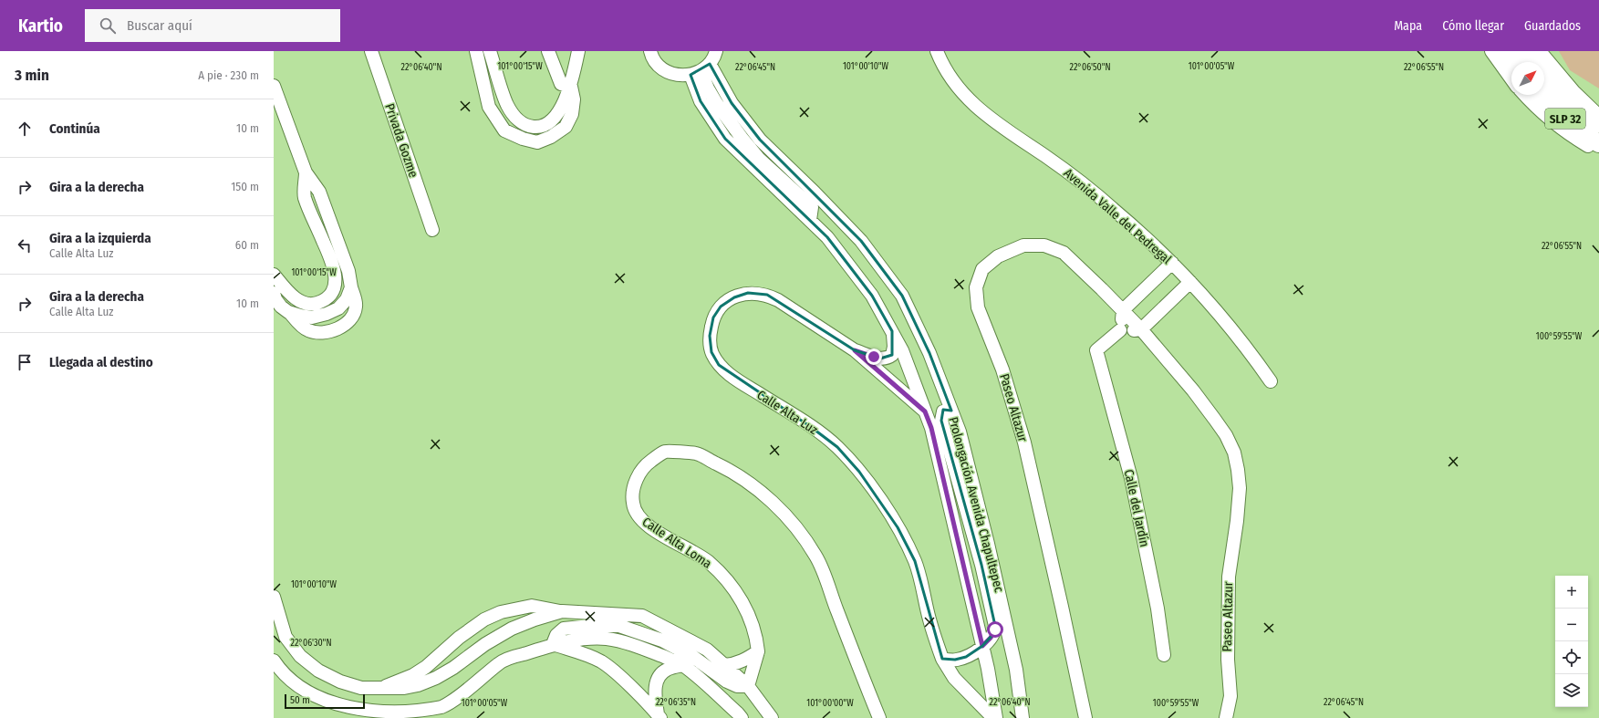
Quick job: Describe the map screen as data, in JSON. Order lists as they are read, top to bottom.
{
  "streets": {
    "highway": ["SLP 32"],
    "street": [
      "Privada Gozme",
      "Avenida Valle del Pedregal",
      "Paseo Altazur",
      "Calle Alta Luz",
      "Prolongación Avenida Chapultepec",
      "Calle del Jardín",
      "Calle Alta Loma"
    ]
  },
  "crossings": [
    ["Calle Alta Luz", "Prolongación Avenida Chapultepec"]
  ],
  "scale_bar": "50 m",
  "north": "top right",
  "page": {
    "header": "Kartio",
    "search": "Buscar aquí",
    "nav": ["Mapa", "Cómo llegar", "Guardados"],
    "heading": ["3 min", "A pie · 230 m"],
    "list": [
      ["Continúa", "10 m"],
      ["Gira a la derecha", "150 m"],
      ["Gira a la izquierda", "Calle Alta Luz", "60 m"],
      ["Gira a la derecha", "Calle Alta Luz", "10 m"],
      "Llegada al destino"
    ],
    "map_buttons": ["+", "−"],
    "scale": "50 m"
  },
  "coordinates": [
    "101°00'15\"W",
    "101°00'10\"W",
    "101°00'05\"W",
    "22°06'40\"N",
    "22°06'45\"N",
    "22°06'50\"N",
    "22°06'55\"N",
    "100°59'55\"W",
    "22°06'30\"N",
    "22°06'35\"N",
    "101°00'00\"W"
  ]
}
